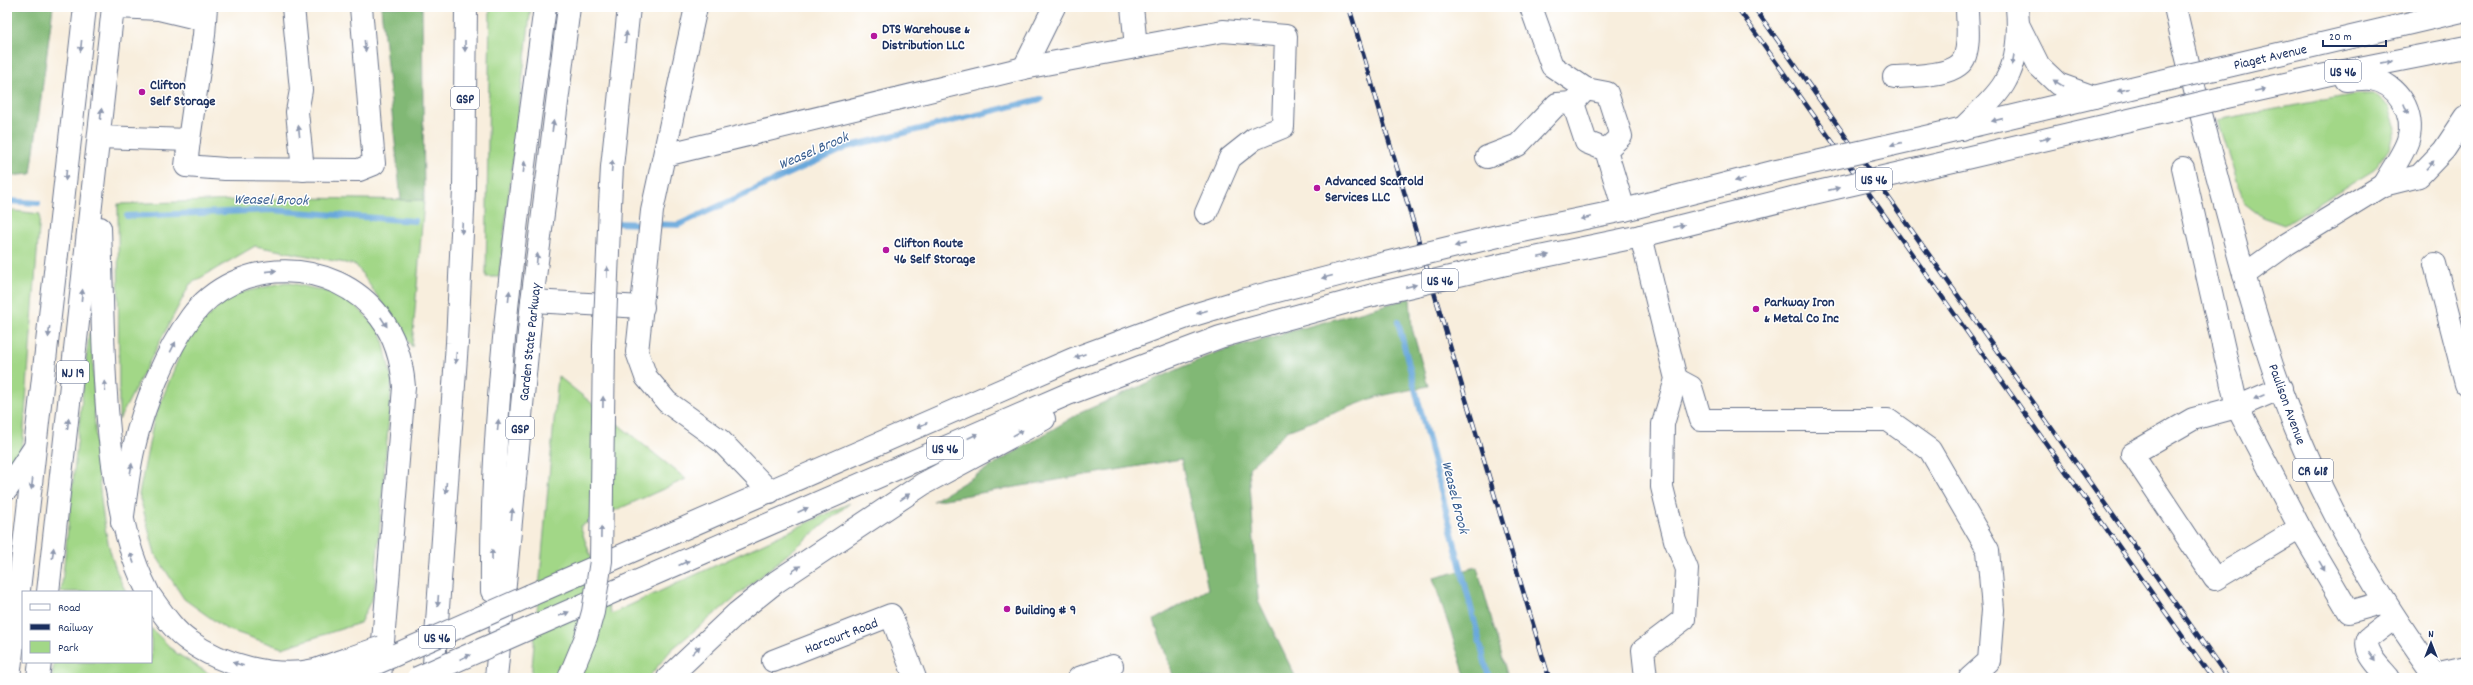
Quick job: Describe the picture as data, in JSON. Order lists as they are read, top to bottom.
{
  "streets": {
    "main road": [
      "Piaget Avenue",
      "US 46",
      "GSP",
      "Garden State Parkway",
      "NJ 19",
      "Paulison Avenue",
      "CR 618",
      "Harcourt Road"
    ]
  },
  "crossings": [
    ["Piaget Avenue", "US 46"]
  ],
  "water": ["Weasel Brook"],
  "places": [
    "DTS Warehouse & Distribution LLC",
    "Clifton Self Storage",
    "Advanced Scaffold Services LLC",
    "Clifton Route 46 Self Storage",
    "Parkway Iron & Metal Co Inc",
    "Building # 9"
  ],
  "legend": ["Road", "Railway", "Park"],
  "scale_bar": "20 m",
  "north": "top"
}
